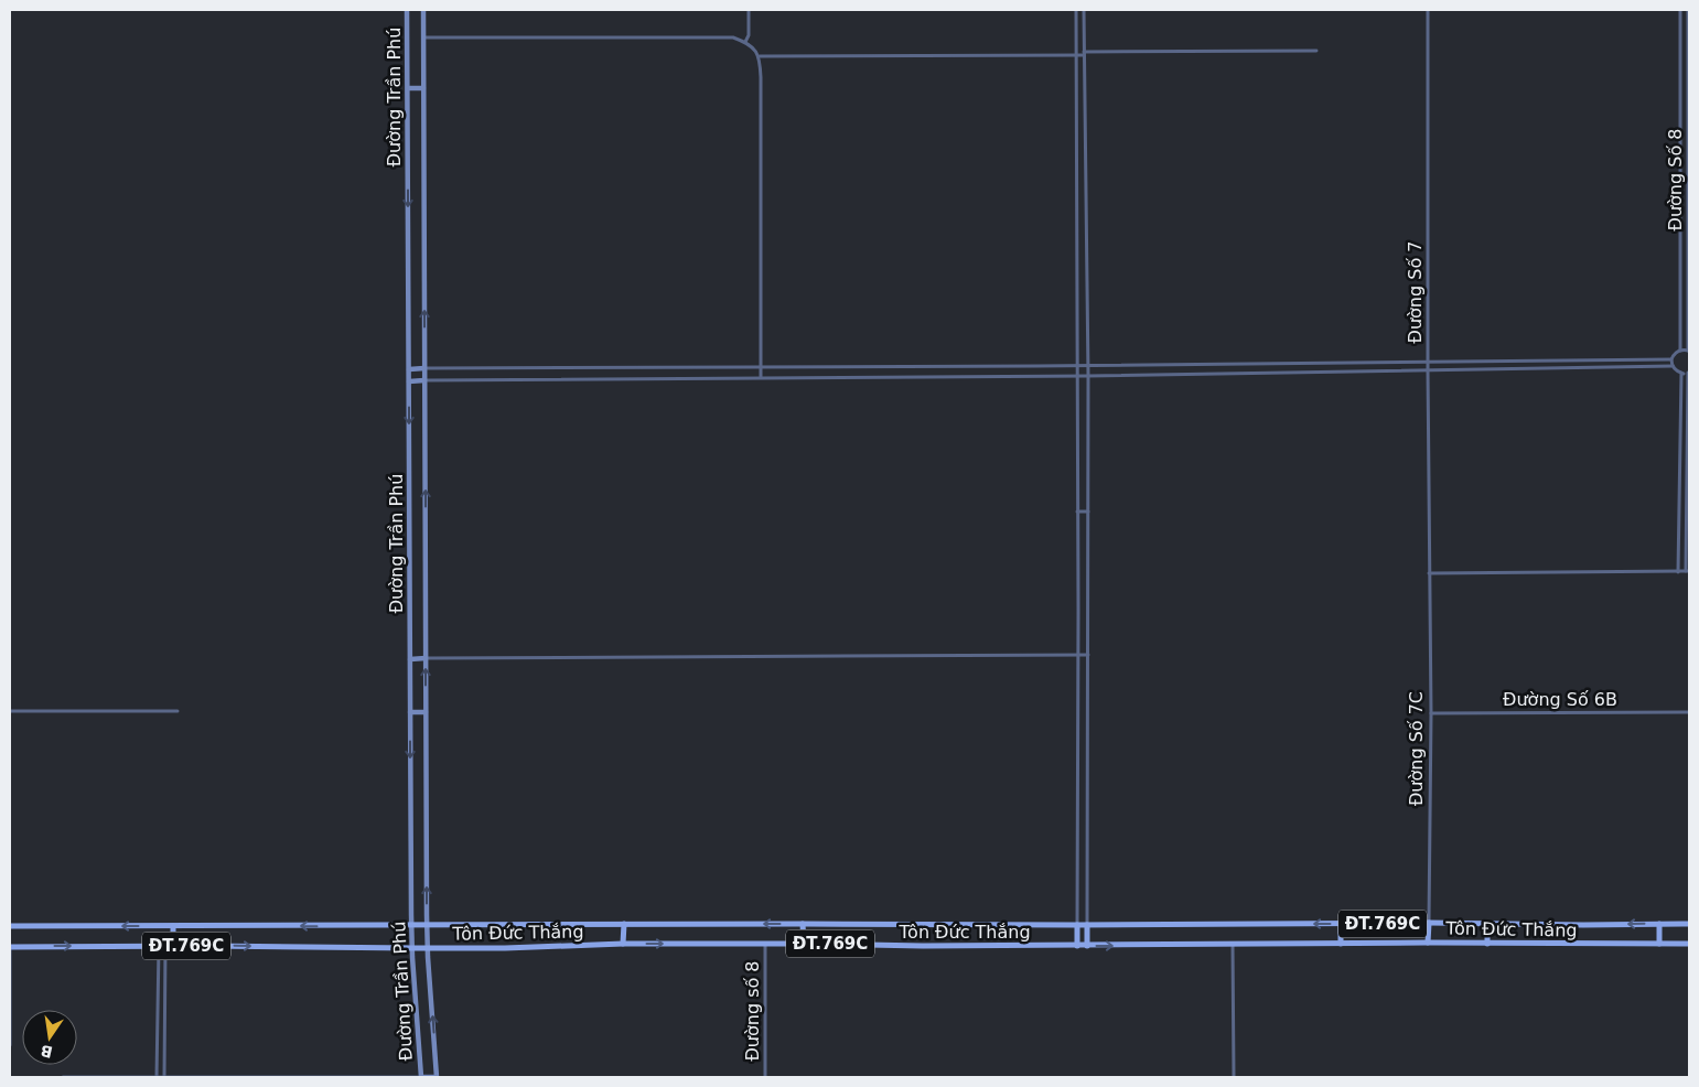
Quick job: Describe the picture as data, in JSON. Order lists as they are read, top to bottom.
{
  "streets": {
    "main road": ["Đường Trần Phú", "ĐT.769C", "Tôn Đức Thắng"],
    "street": [
      "Đường Số 8",
      "Đường Số 7",
      "Đường Số 6B",
      "Đường Số 7C",
      "Đường số 8"
    ]
  },
  "crossings": [
    ["Đường Trần Phú", "Tôn Đức Thắng"],
    ["Đường Số 7", "Đường Số 7C"],
    ["Đường Số 6B", "Đường Số 7C"],
    ["Đường Số 7C", "Tôn Đức Thắng"],
    ["Tôn Đức Thắng", "Đường số 8"]
  ],
  "north": "bottom"
}
